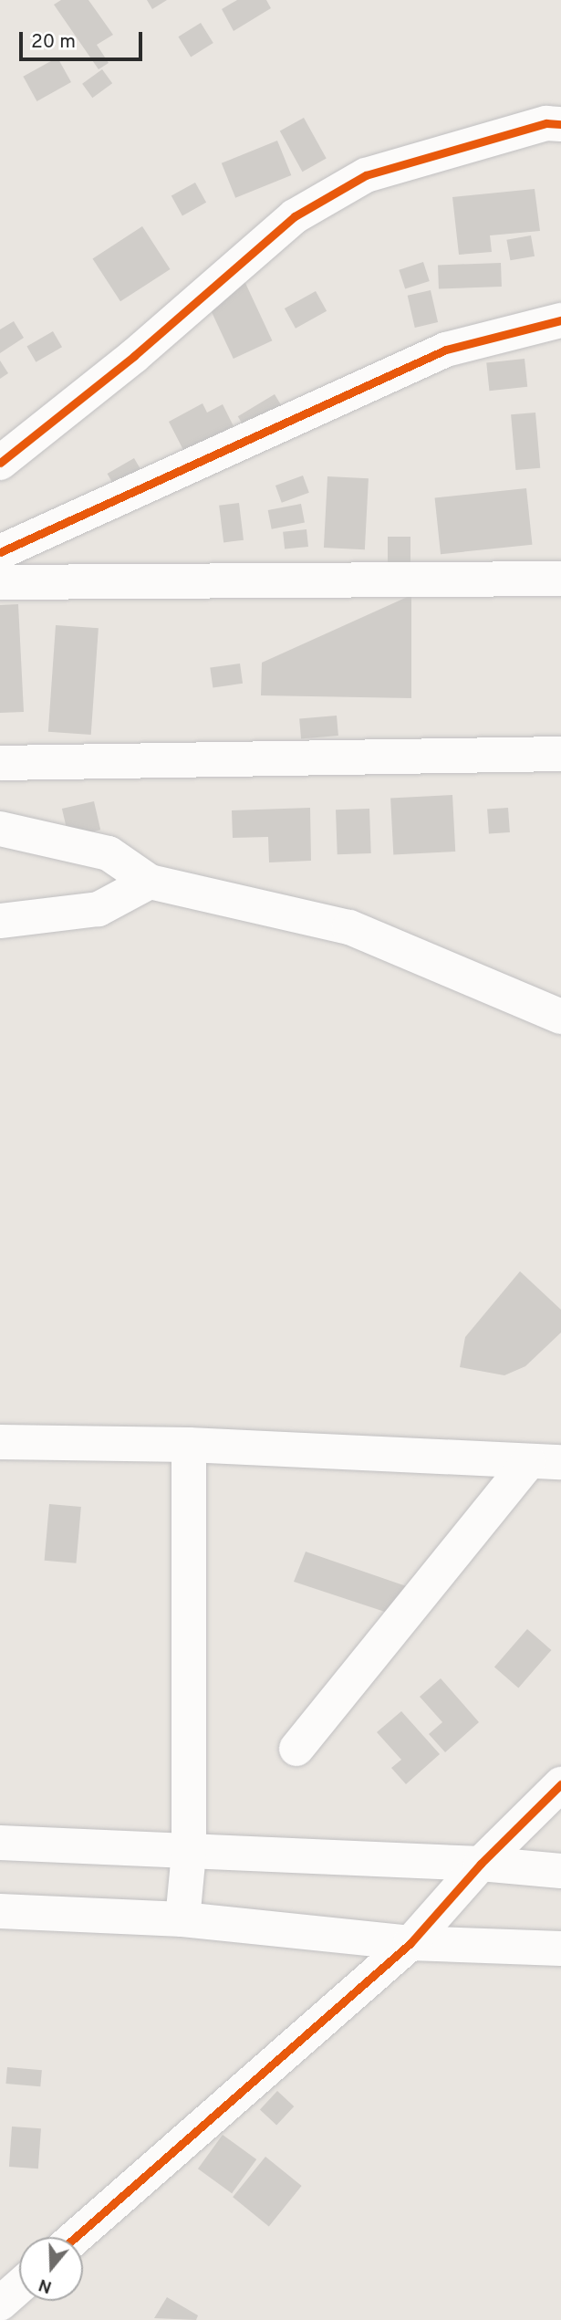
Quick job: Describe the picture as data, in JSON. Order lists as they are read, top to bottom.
{
  "scale_bar": "20 m",
  "north": "bottom"
}
